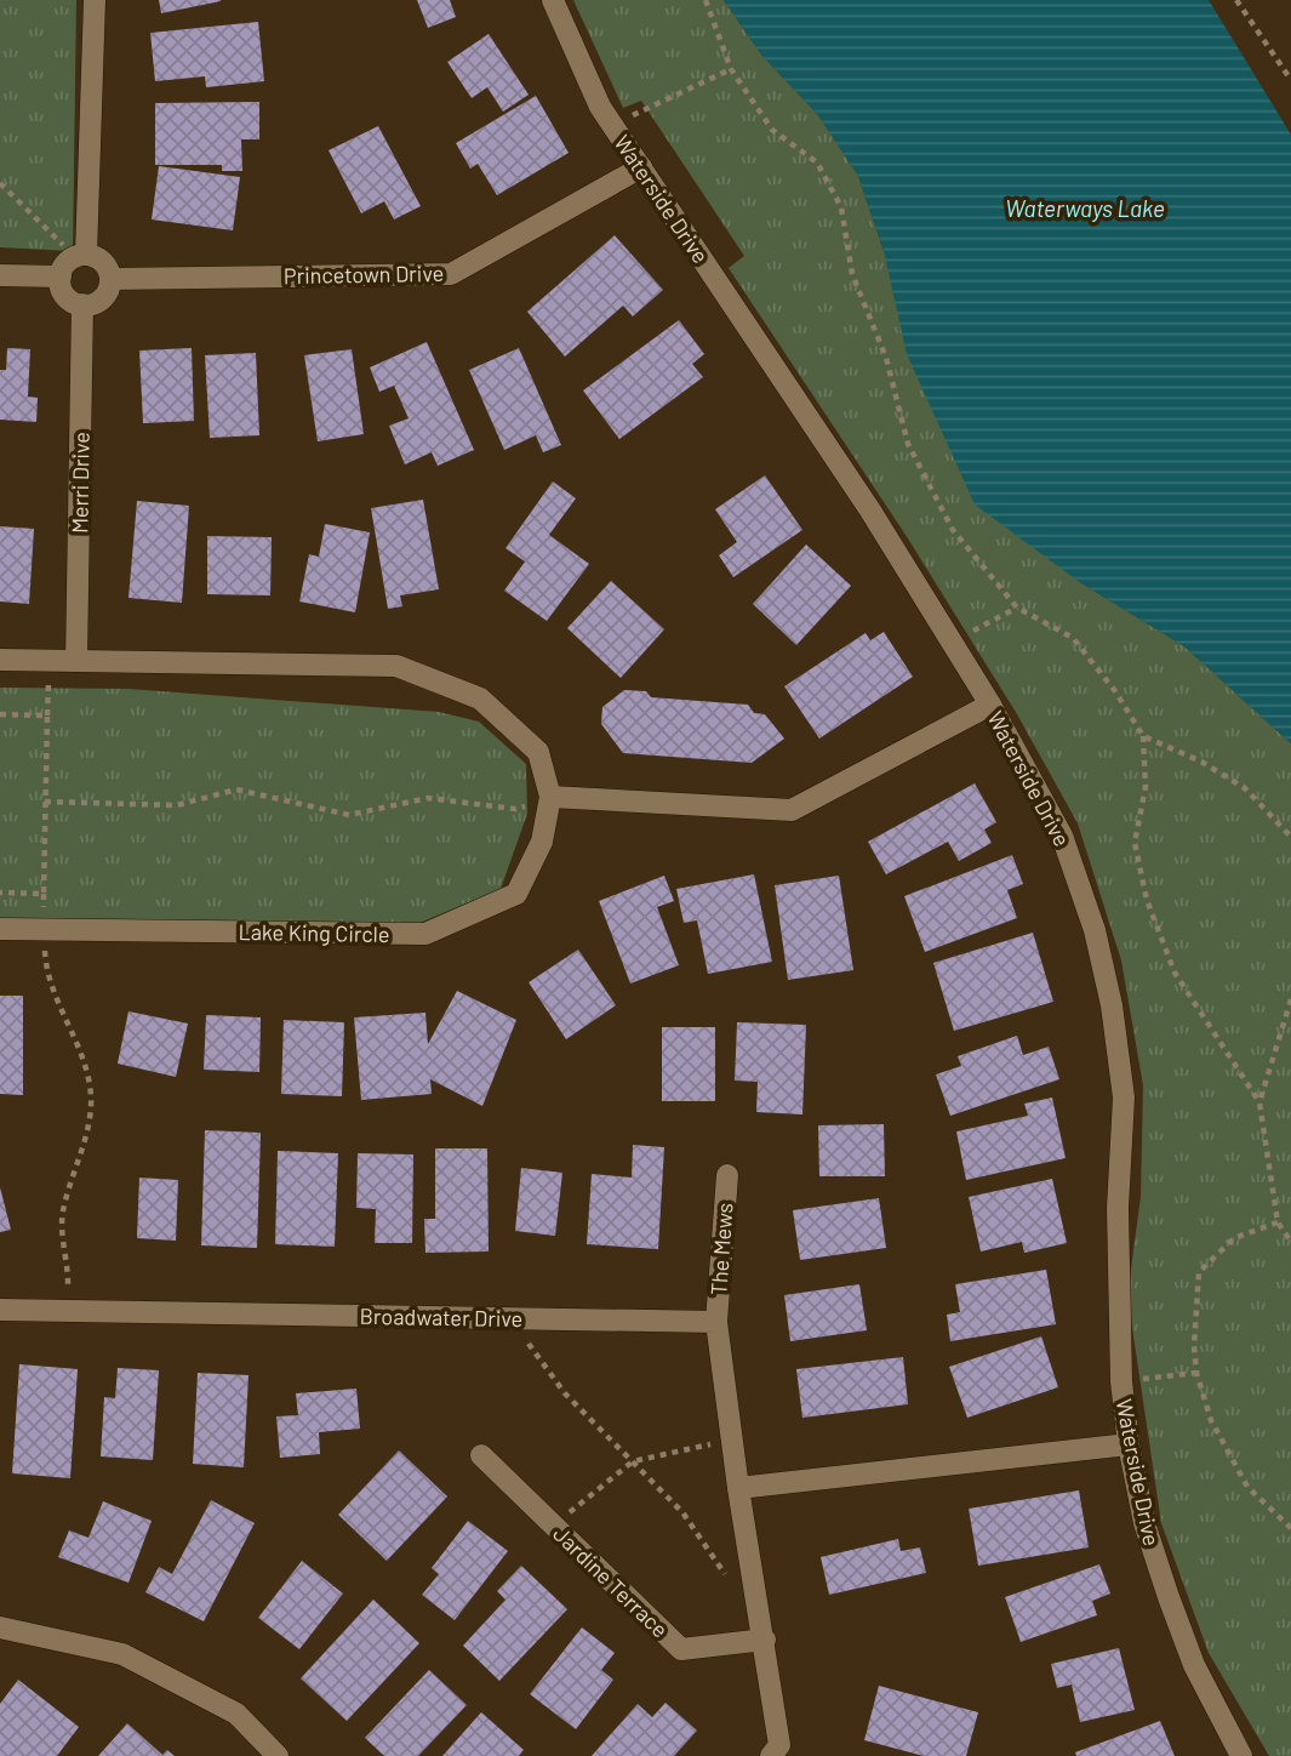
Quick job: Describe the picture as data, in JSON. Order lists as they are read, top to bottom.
{
  "streets": {
    "street": [
      "Waterside Drive",
      "Princetown Drive",
      "Merri Drive",
      "Lake King Circle",
      "The Mews",
      "Broadwater Drive",
      "Jardine Terrace"
    ]
  },
  "crossings": [
    ["Waterside Drive", "Princetown Drive"],
    ["Princetown Drive", "Merri Drive"],
    ["Merri Drive", "Lake King Circle"],
    ["The Mews", "Broadwater Drive"]
  ],
  "water": ["Waterways Lake"]
}
